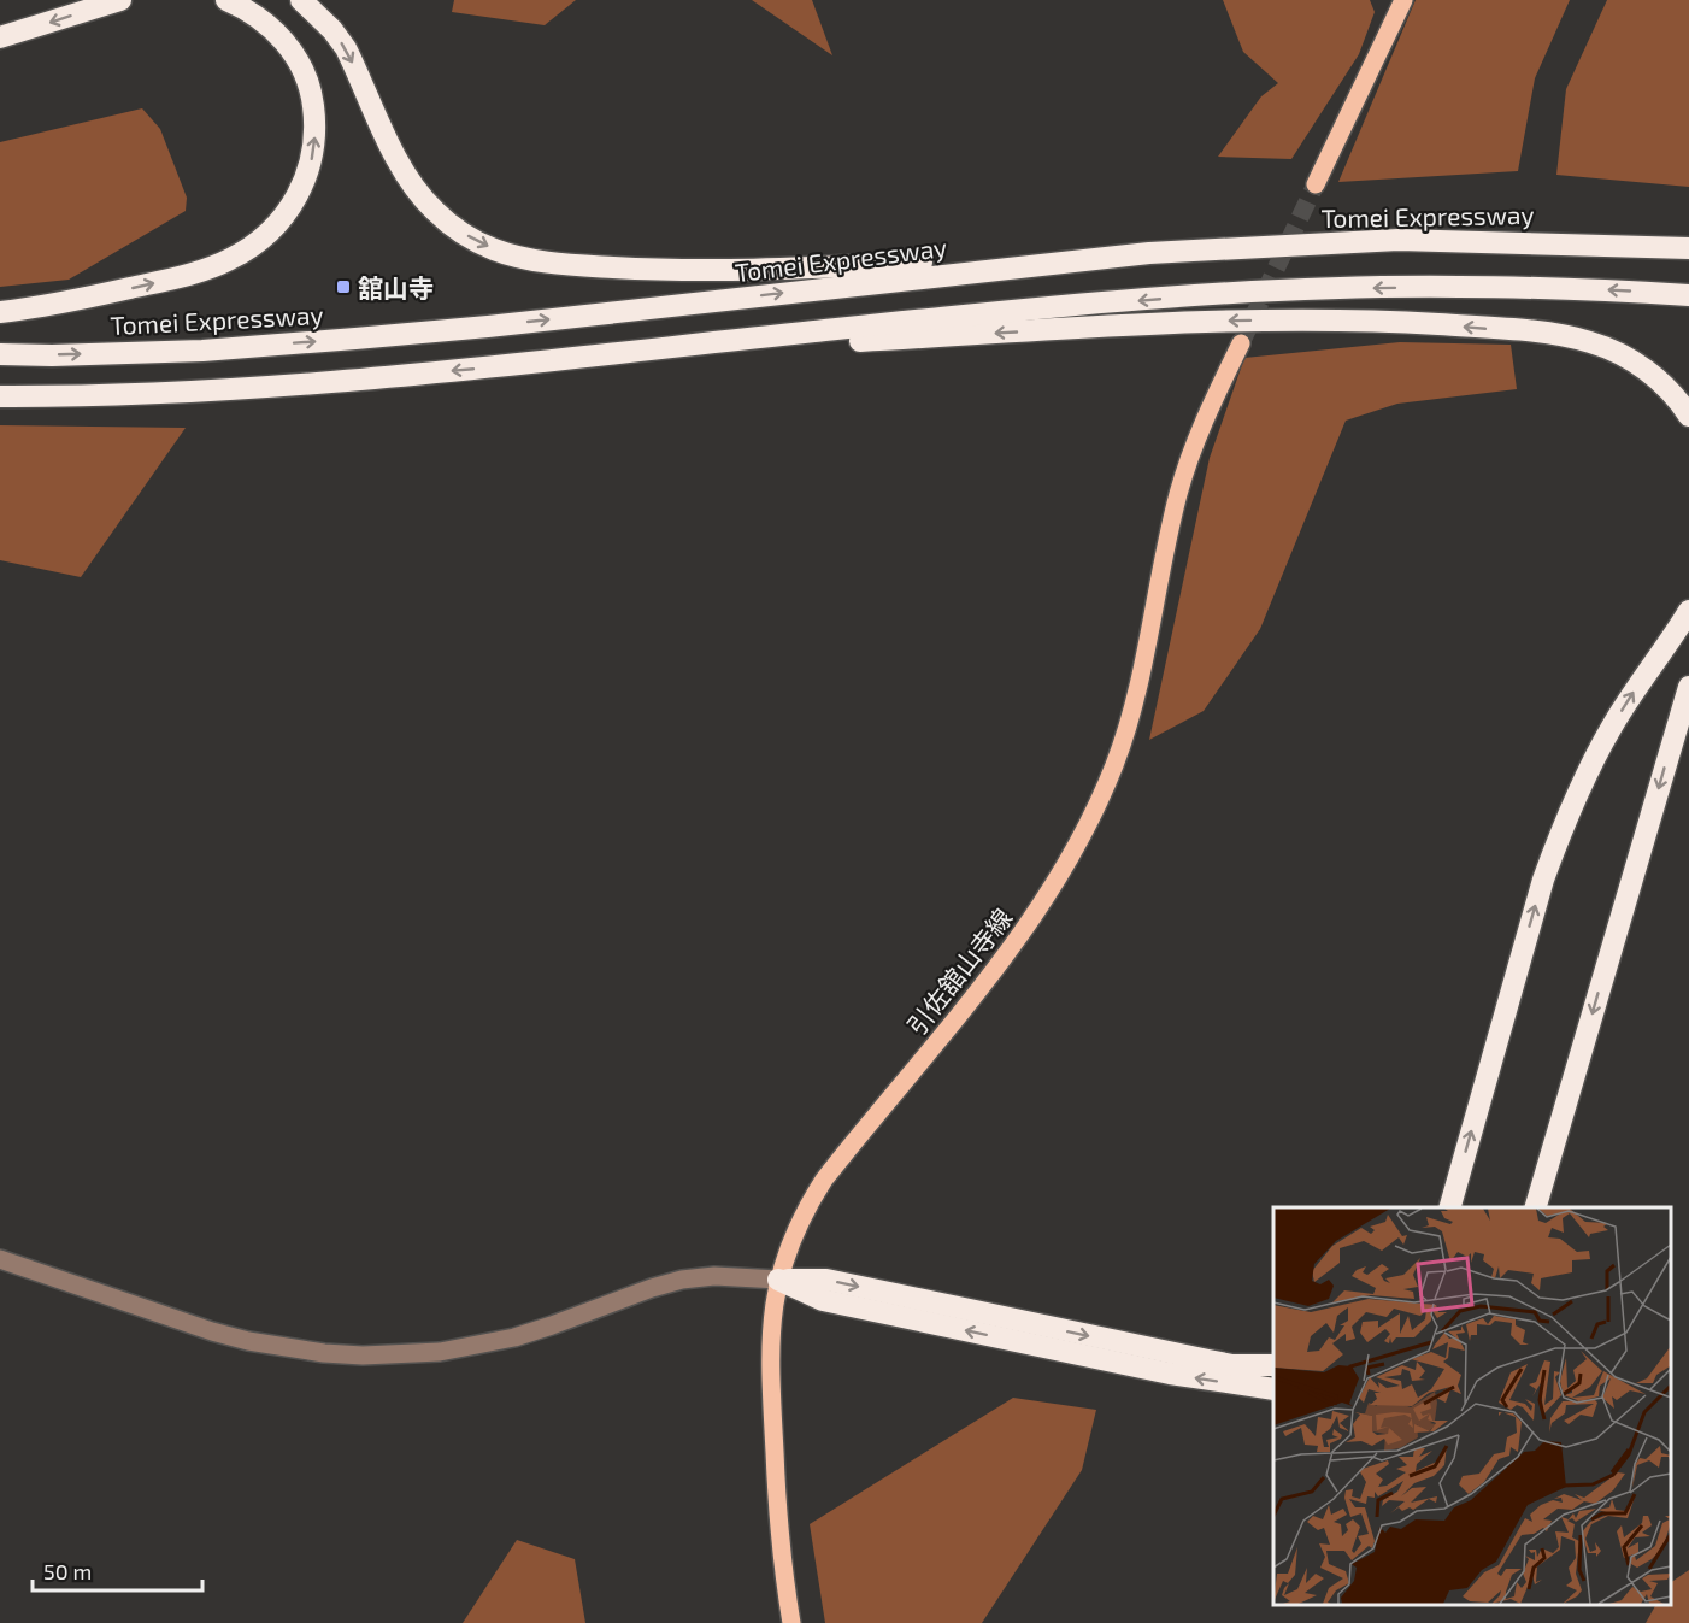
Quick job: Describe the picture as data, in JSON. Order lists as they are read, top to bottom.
{
  "streets": {
    "highway": ["Tomei Expressway"],
    "main road": ["引佐舘山寺線"]
  },
  "places": {
    "transit": ["舘山寺"]
  },
  "scale_bar": "50 m"
}
